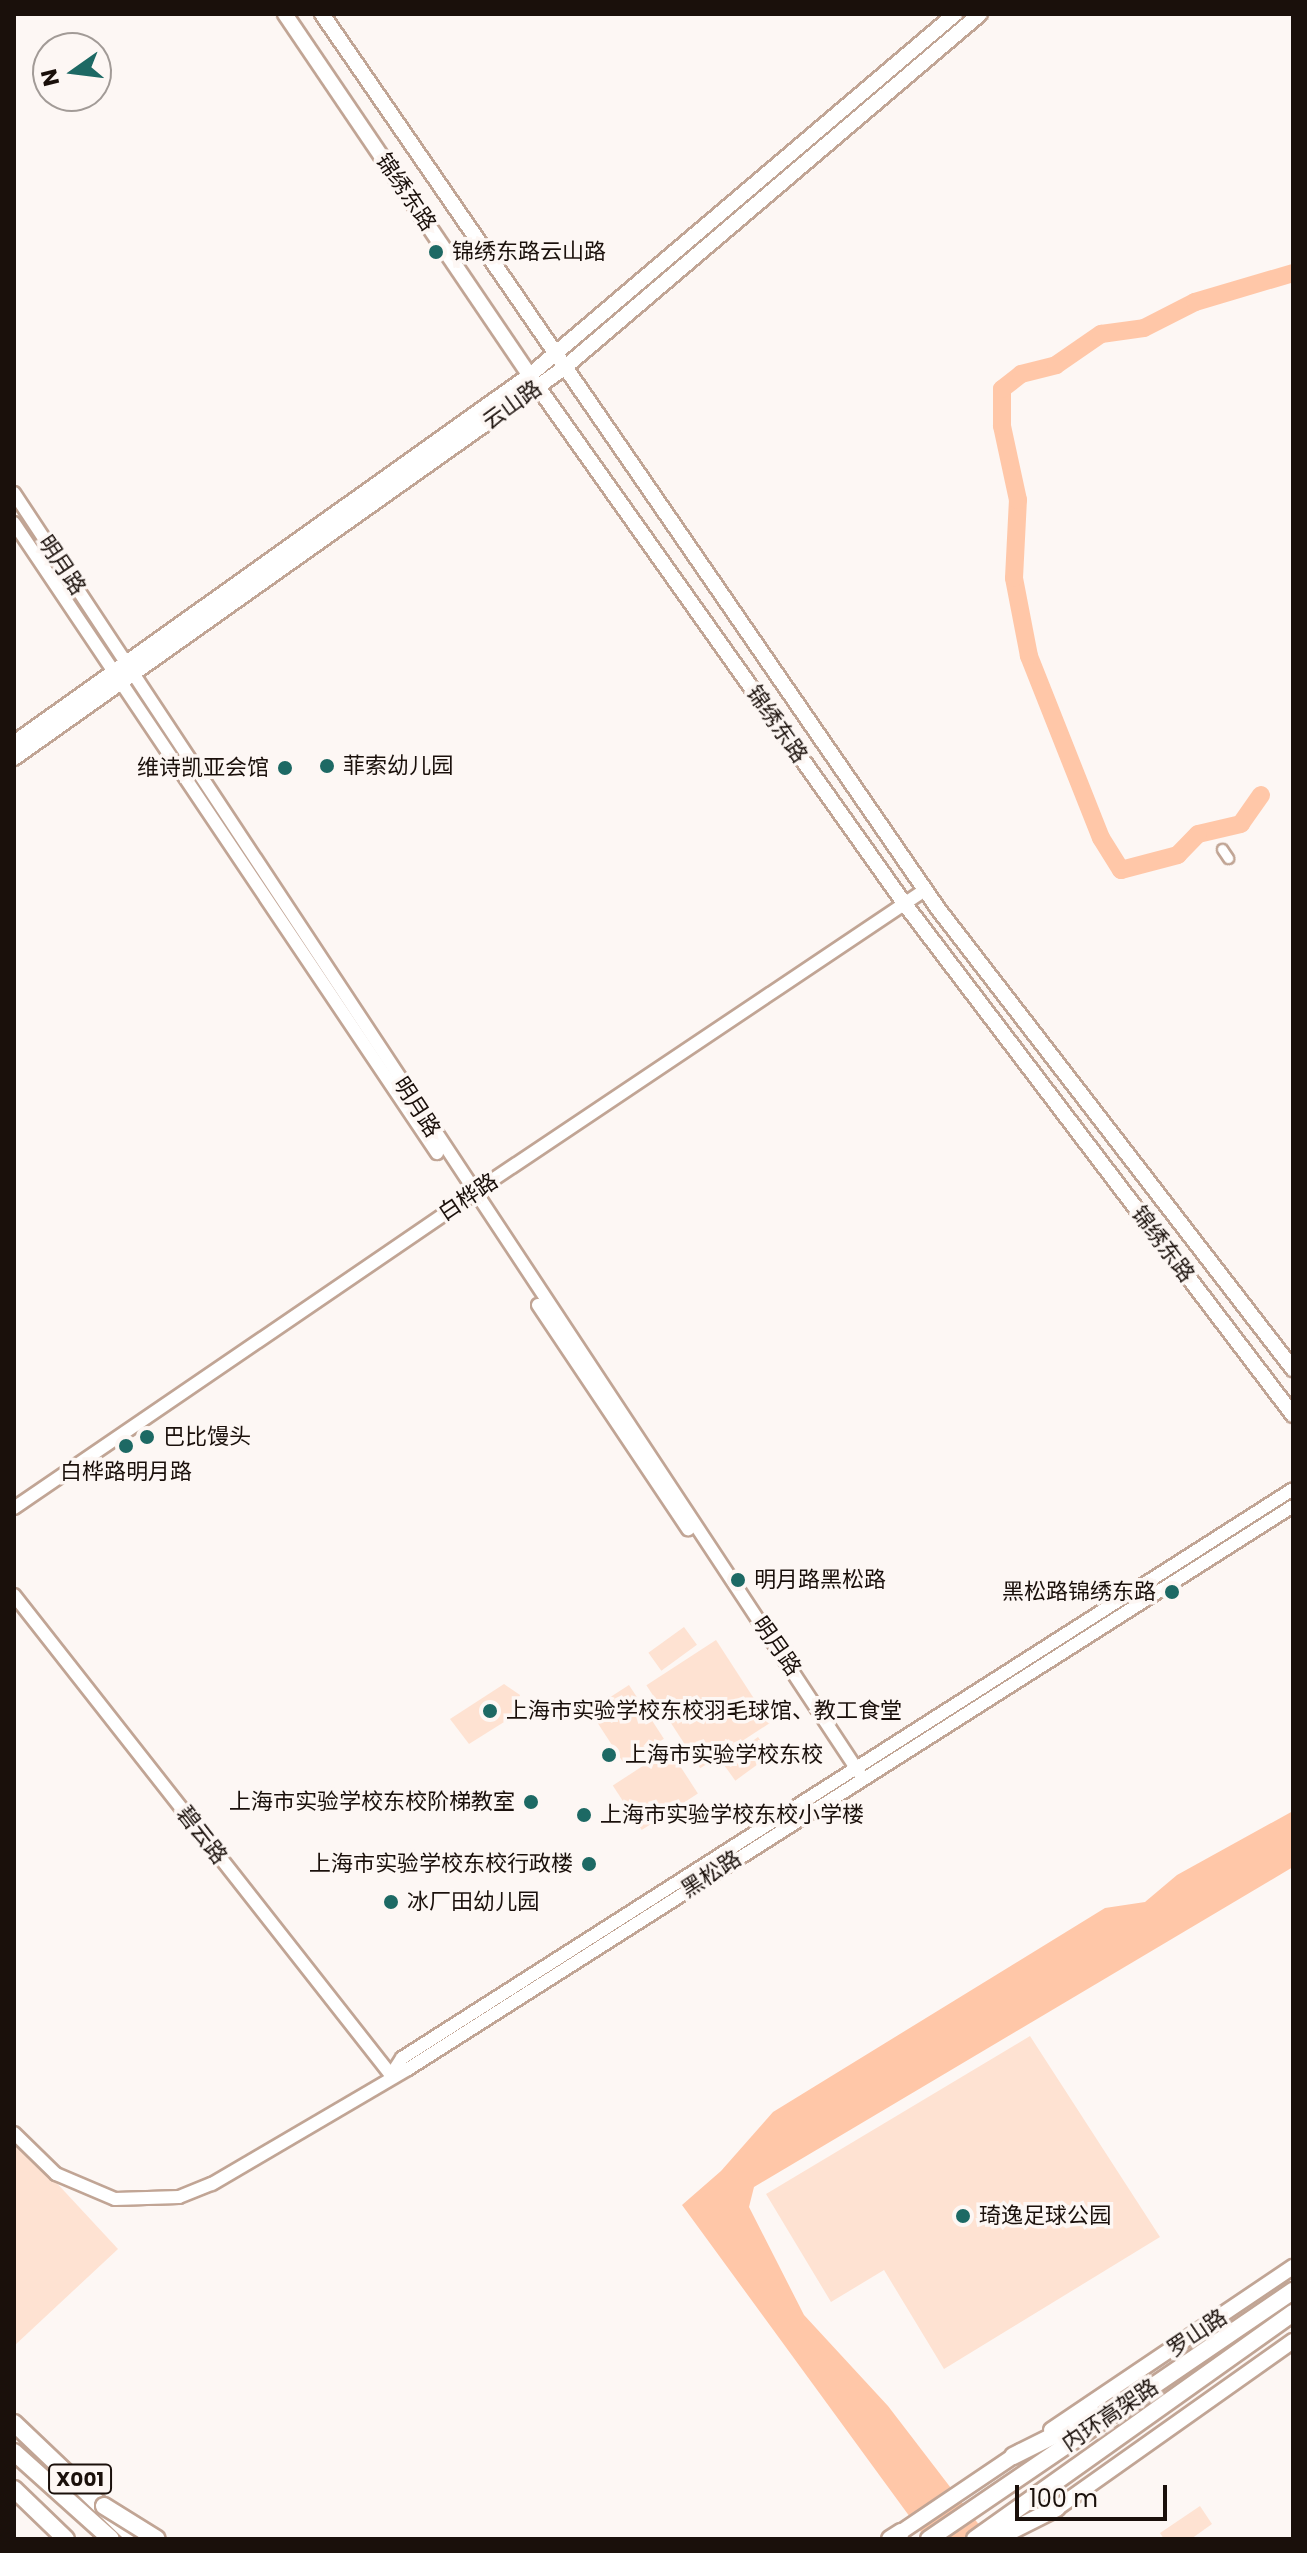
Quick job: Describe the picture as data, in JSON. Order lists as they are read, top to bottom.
{
  "streets": {
    "highway": ["内环高架路", "X001"],
    "main road": ["锦绣东路", "云山路", "罗山路"],
    "street": [
      "明月路",
      "白桦路",
      "碧云路",
      "黑松路"
    ]
  },
  "crossings": [
    ["锦绣东路", "云山路"],
    ["锦绣东路", "白桦路"],
    ["云山路", "明月路"],
    ["明月路", "白桦路"],
    ["明月路", "黑松路"],
    ["碧云路", "黑松路"]
  ],
  "places": [
    "锦绣东路云山路",
    "菲索幼儿园",
    "维诗凯亚会馆",
    "巴比馒头",
    "白桦路明月路",
    "明月路黑松路",
    "黑松路锦绣东路",
    "上海市实验学校东校羽毛球馆、教工食堂",
    "上海市实验学校东校",
    "上海市实验学校东校阶梯教室",
    "上海市实验学校东校小学楼",
    "上海市实验学校东校行政楼",
    "冰厂田幼儿园",
    "琦逸足球公园"
  ],
  "scale_bar": "100 m",
  "north": "left"
}
